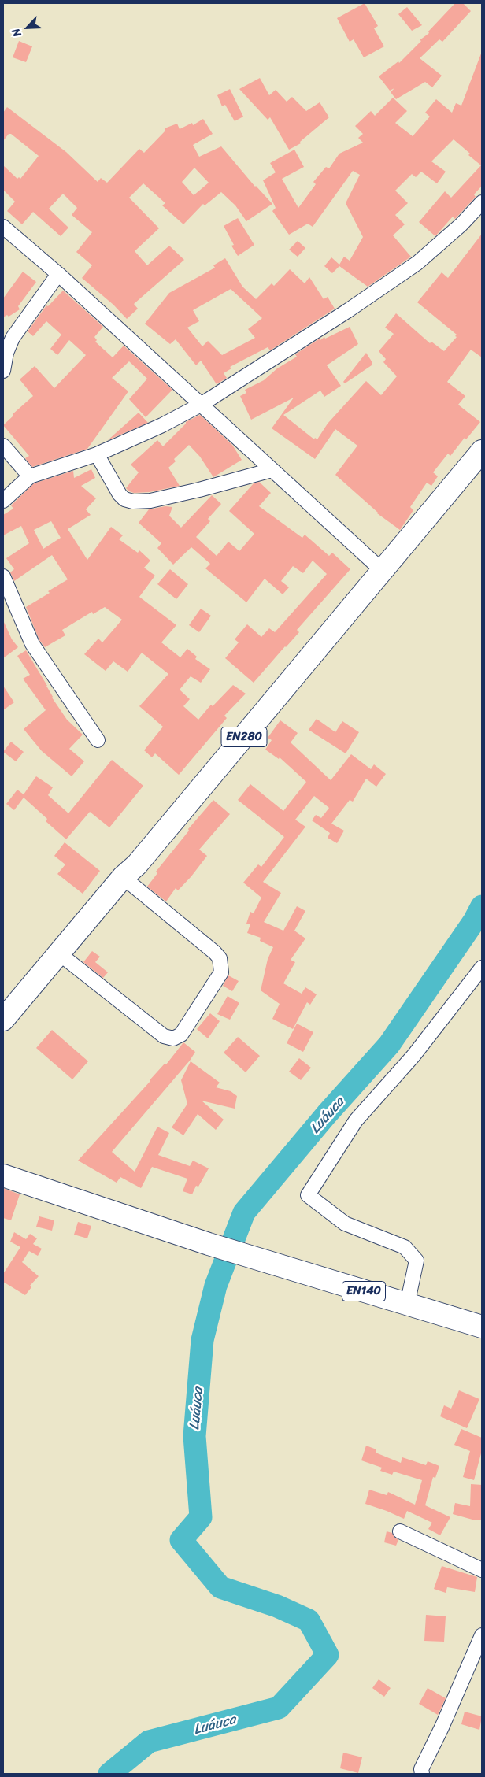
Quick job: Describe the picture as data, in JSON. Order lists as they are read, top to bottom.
{
  "streets": {
    "main road": ["EN280", "EN140"]
  },
  "water": ["Luáuca"],
  "north": "bottom left"
}
